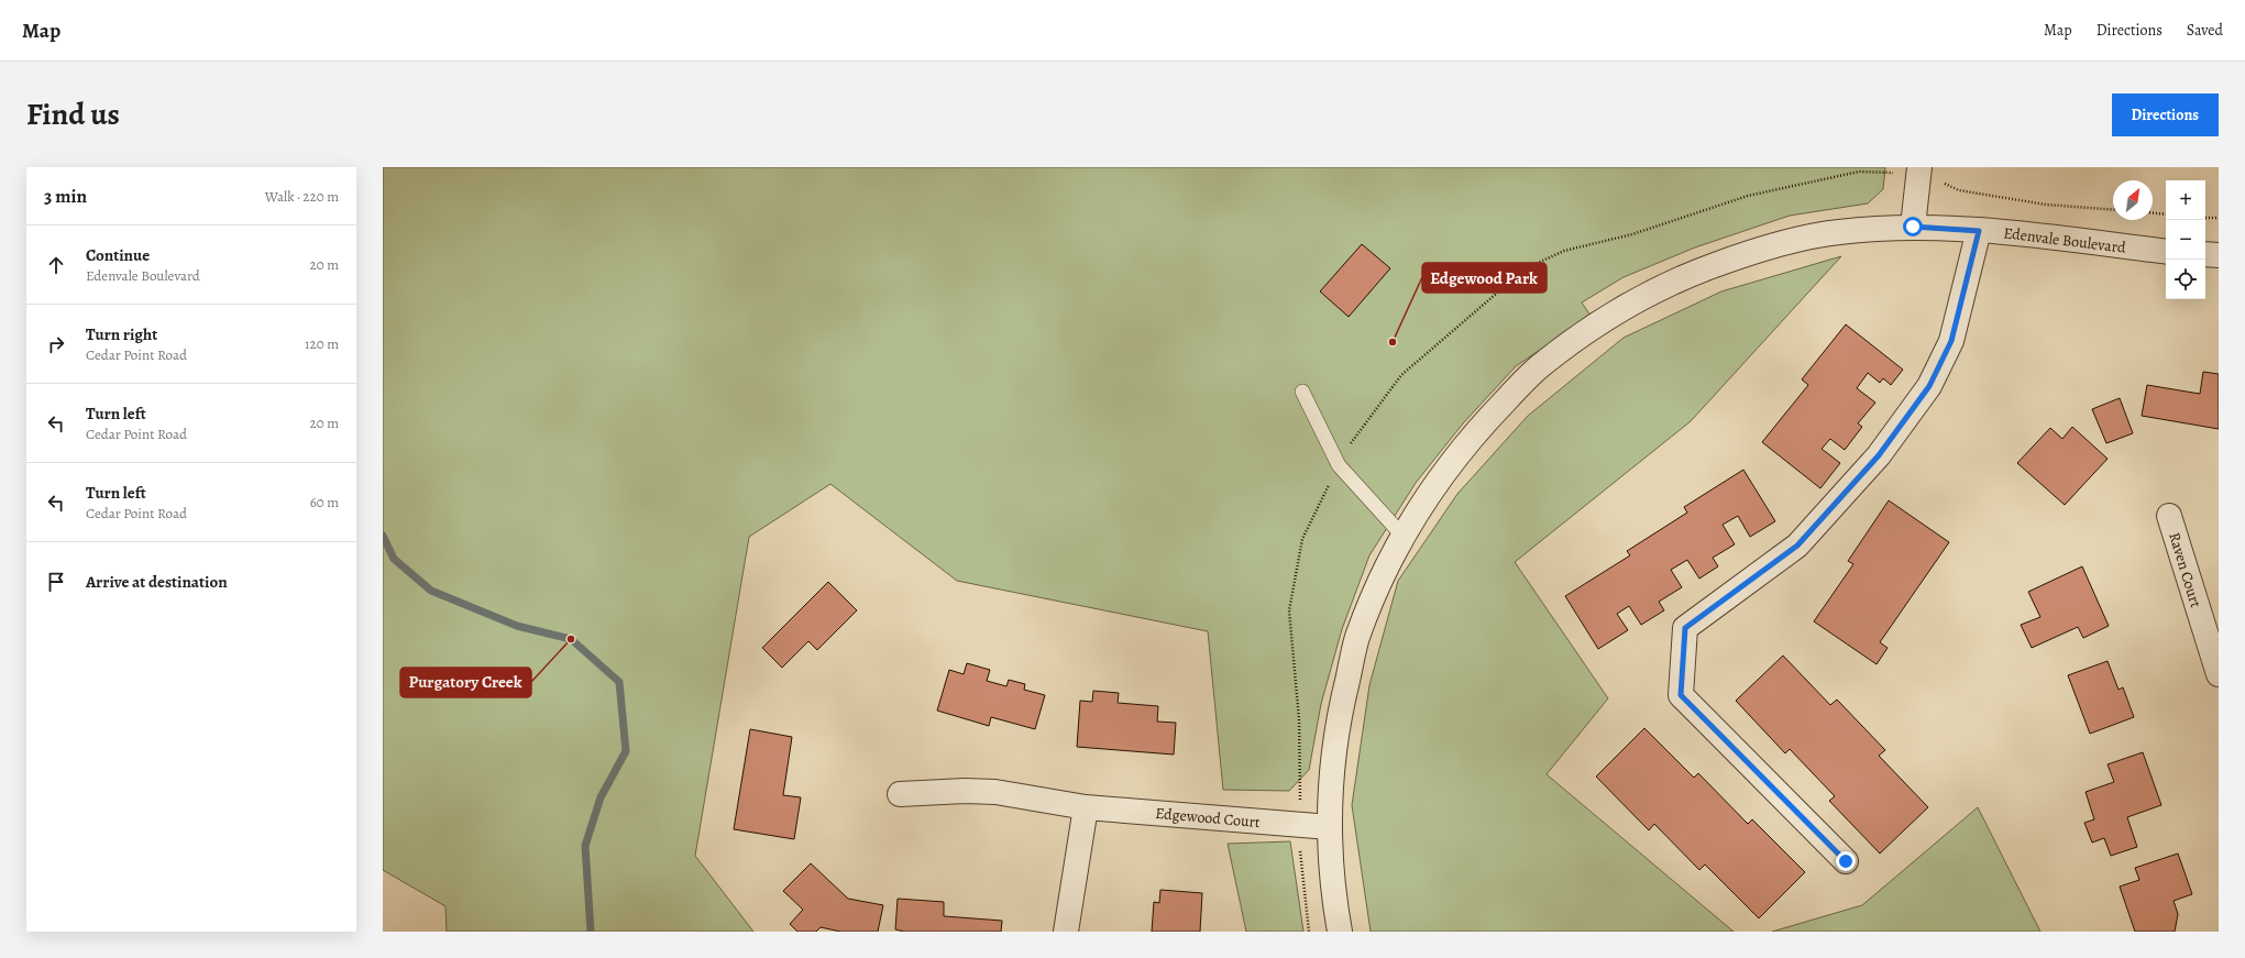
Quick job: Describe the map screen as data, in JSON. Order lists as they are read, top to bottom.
{
  "streets": {
    "street": ["Edenvale Boulevard", "Raven Court", "Edgewood Court"]
  },
  "crossings": [
    ["Edenvale Boulevard", "Edgewood Court"]
  ],
  "places": ["Edgewood Park", "Purgatory Creek"],
  "north": "top right",
  "page": {
    "header": "Map",
    "nav": ["Map", "Directions", "Saved"],
    "title": "Find us",
    "buttons": "Directions",
    "heading": ["3 min", "Walk · 220 m"],
    "map_buttons": ["+", "−"],
    "list": [
      ["Continue", "Edenvale Boulevard", "20 m"],
      ["Turn right", "Cedar Point Road", "120 m"],
      ["Turn left", "Cedar Point Road", "20 m"],
      ["Turn left", "Cedar Point Road", "60 m"],
      "Arrive at destination"
    ]
  }
}
